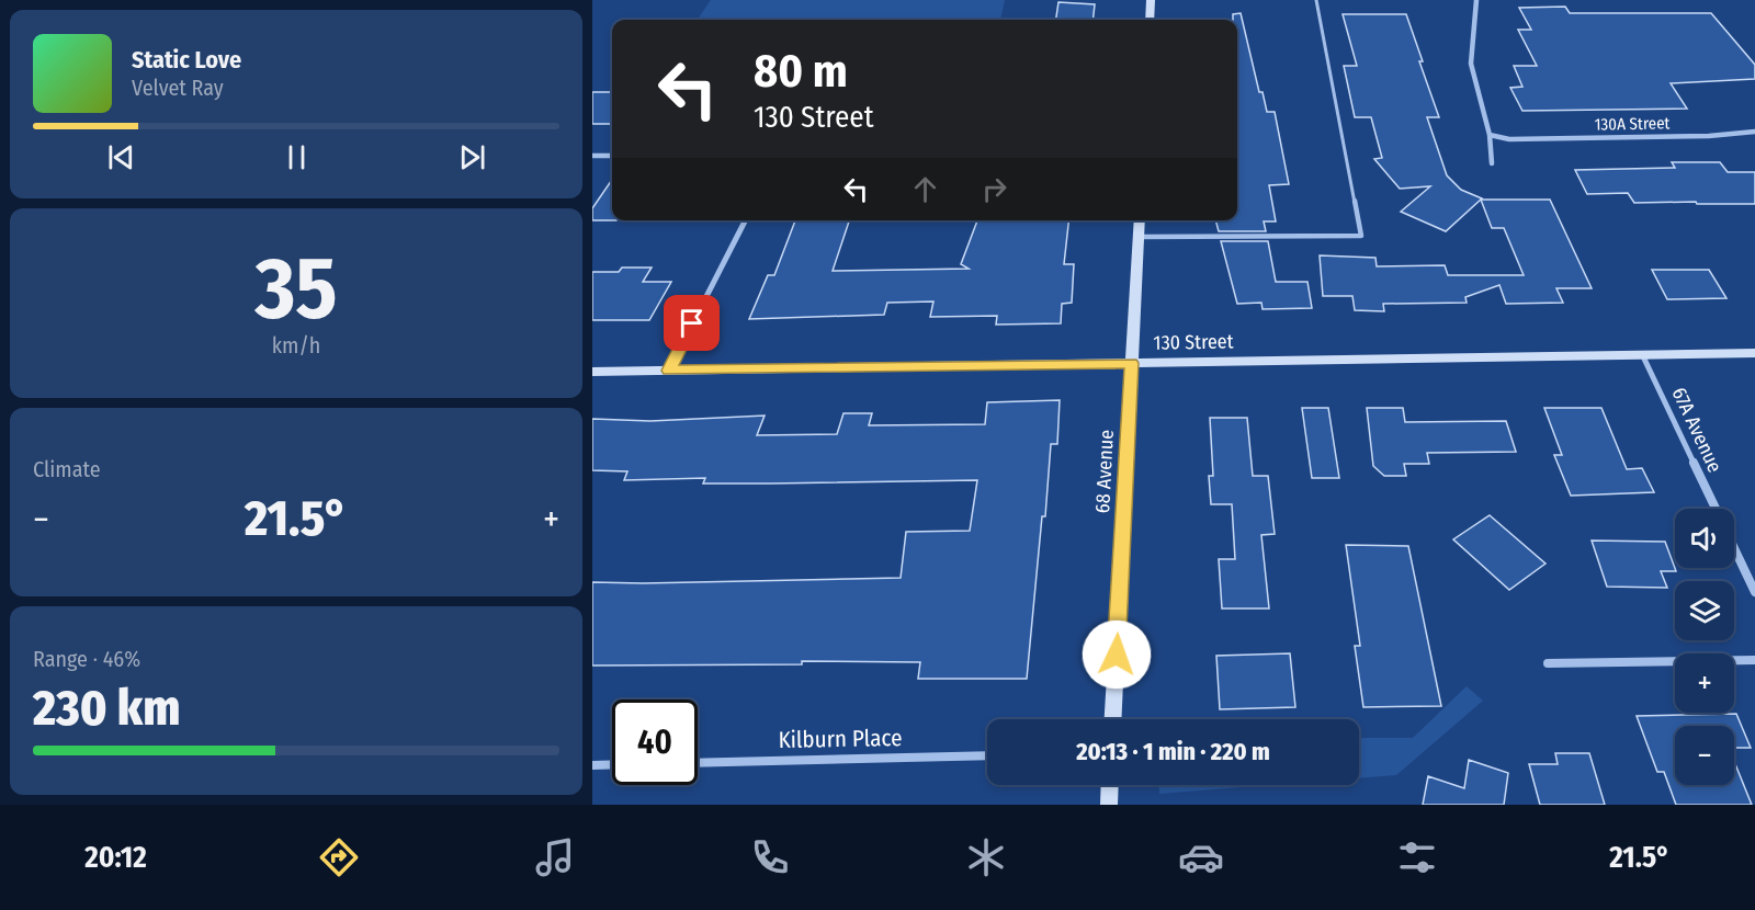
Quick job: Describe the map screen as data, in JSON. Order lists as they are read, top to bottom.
{
  "streets": {
    "street": [
      "130A Street",
      "130 Street",
      "67A Avenue",
      "68 Avenue",
      "Kilburn Place"
    ]
  },
  "crossings": [
    ["130 Street", "67A Avenue"],
    ["130 Street", "68 Avenue"]
  ],
  "page": {
    "turn": ["80 m", "130 Street"],
    "song": ["Static Love", "Velvet Ray"],
    "tile": [
      ["35", "km/h"],
      "Climate",
      ["Range · 46%", "230 km"]
    ],
    "heat": ["−", "21.5°", "+"],
    "map_buttons": ["+", "−"],
    "limit": "40",
    "trip": "20:13 · 1 min · 220 m",
    "tabs": ["20:12", "21.5°"]
  }
}
